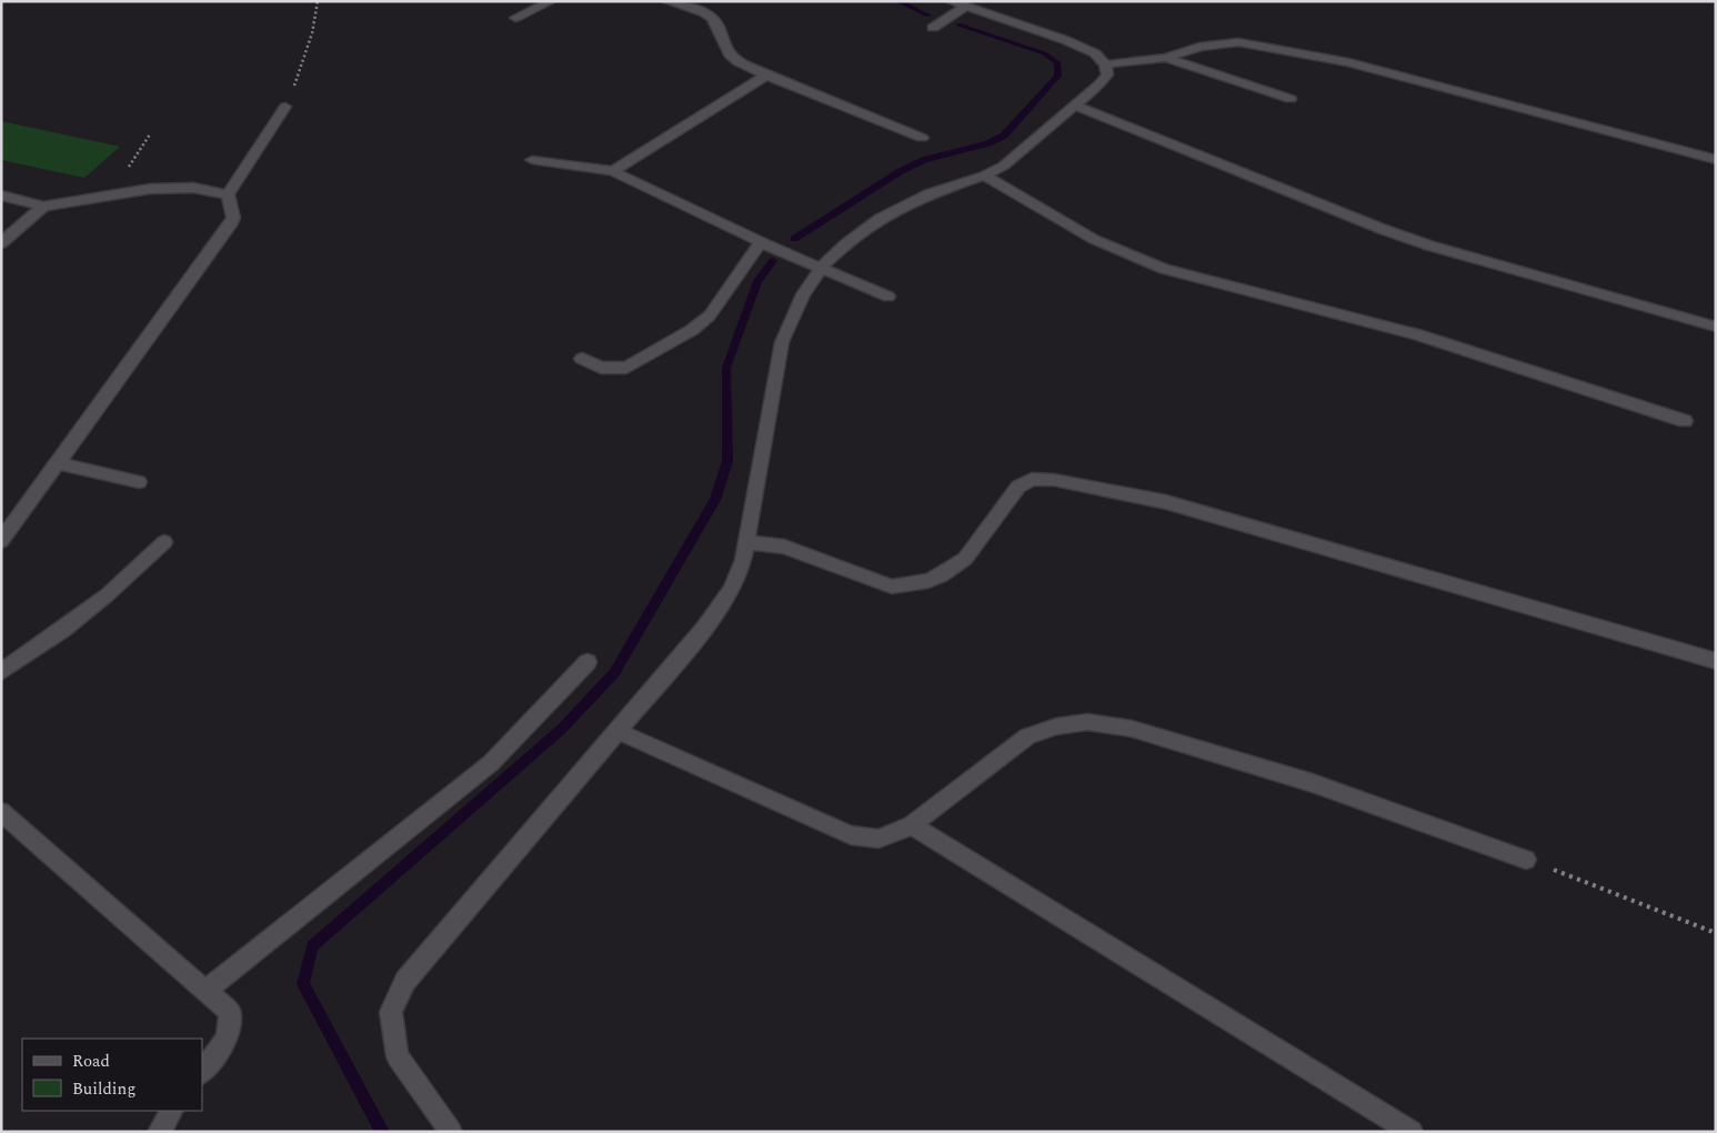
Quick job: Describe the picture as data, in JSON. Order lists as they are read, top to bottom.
{
  "legend": ["Road", "Building"]
}
